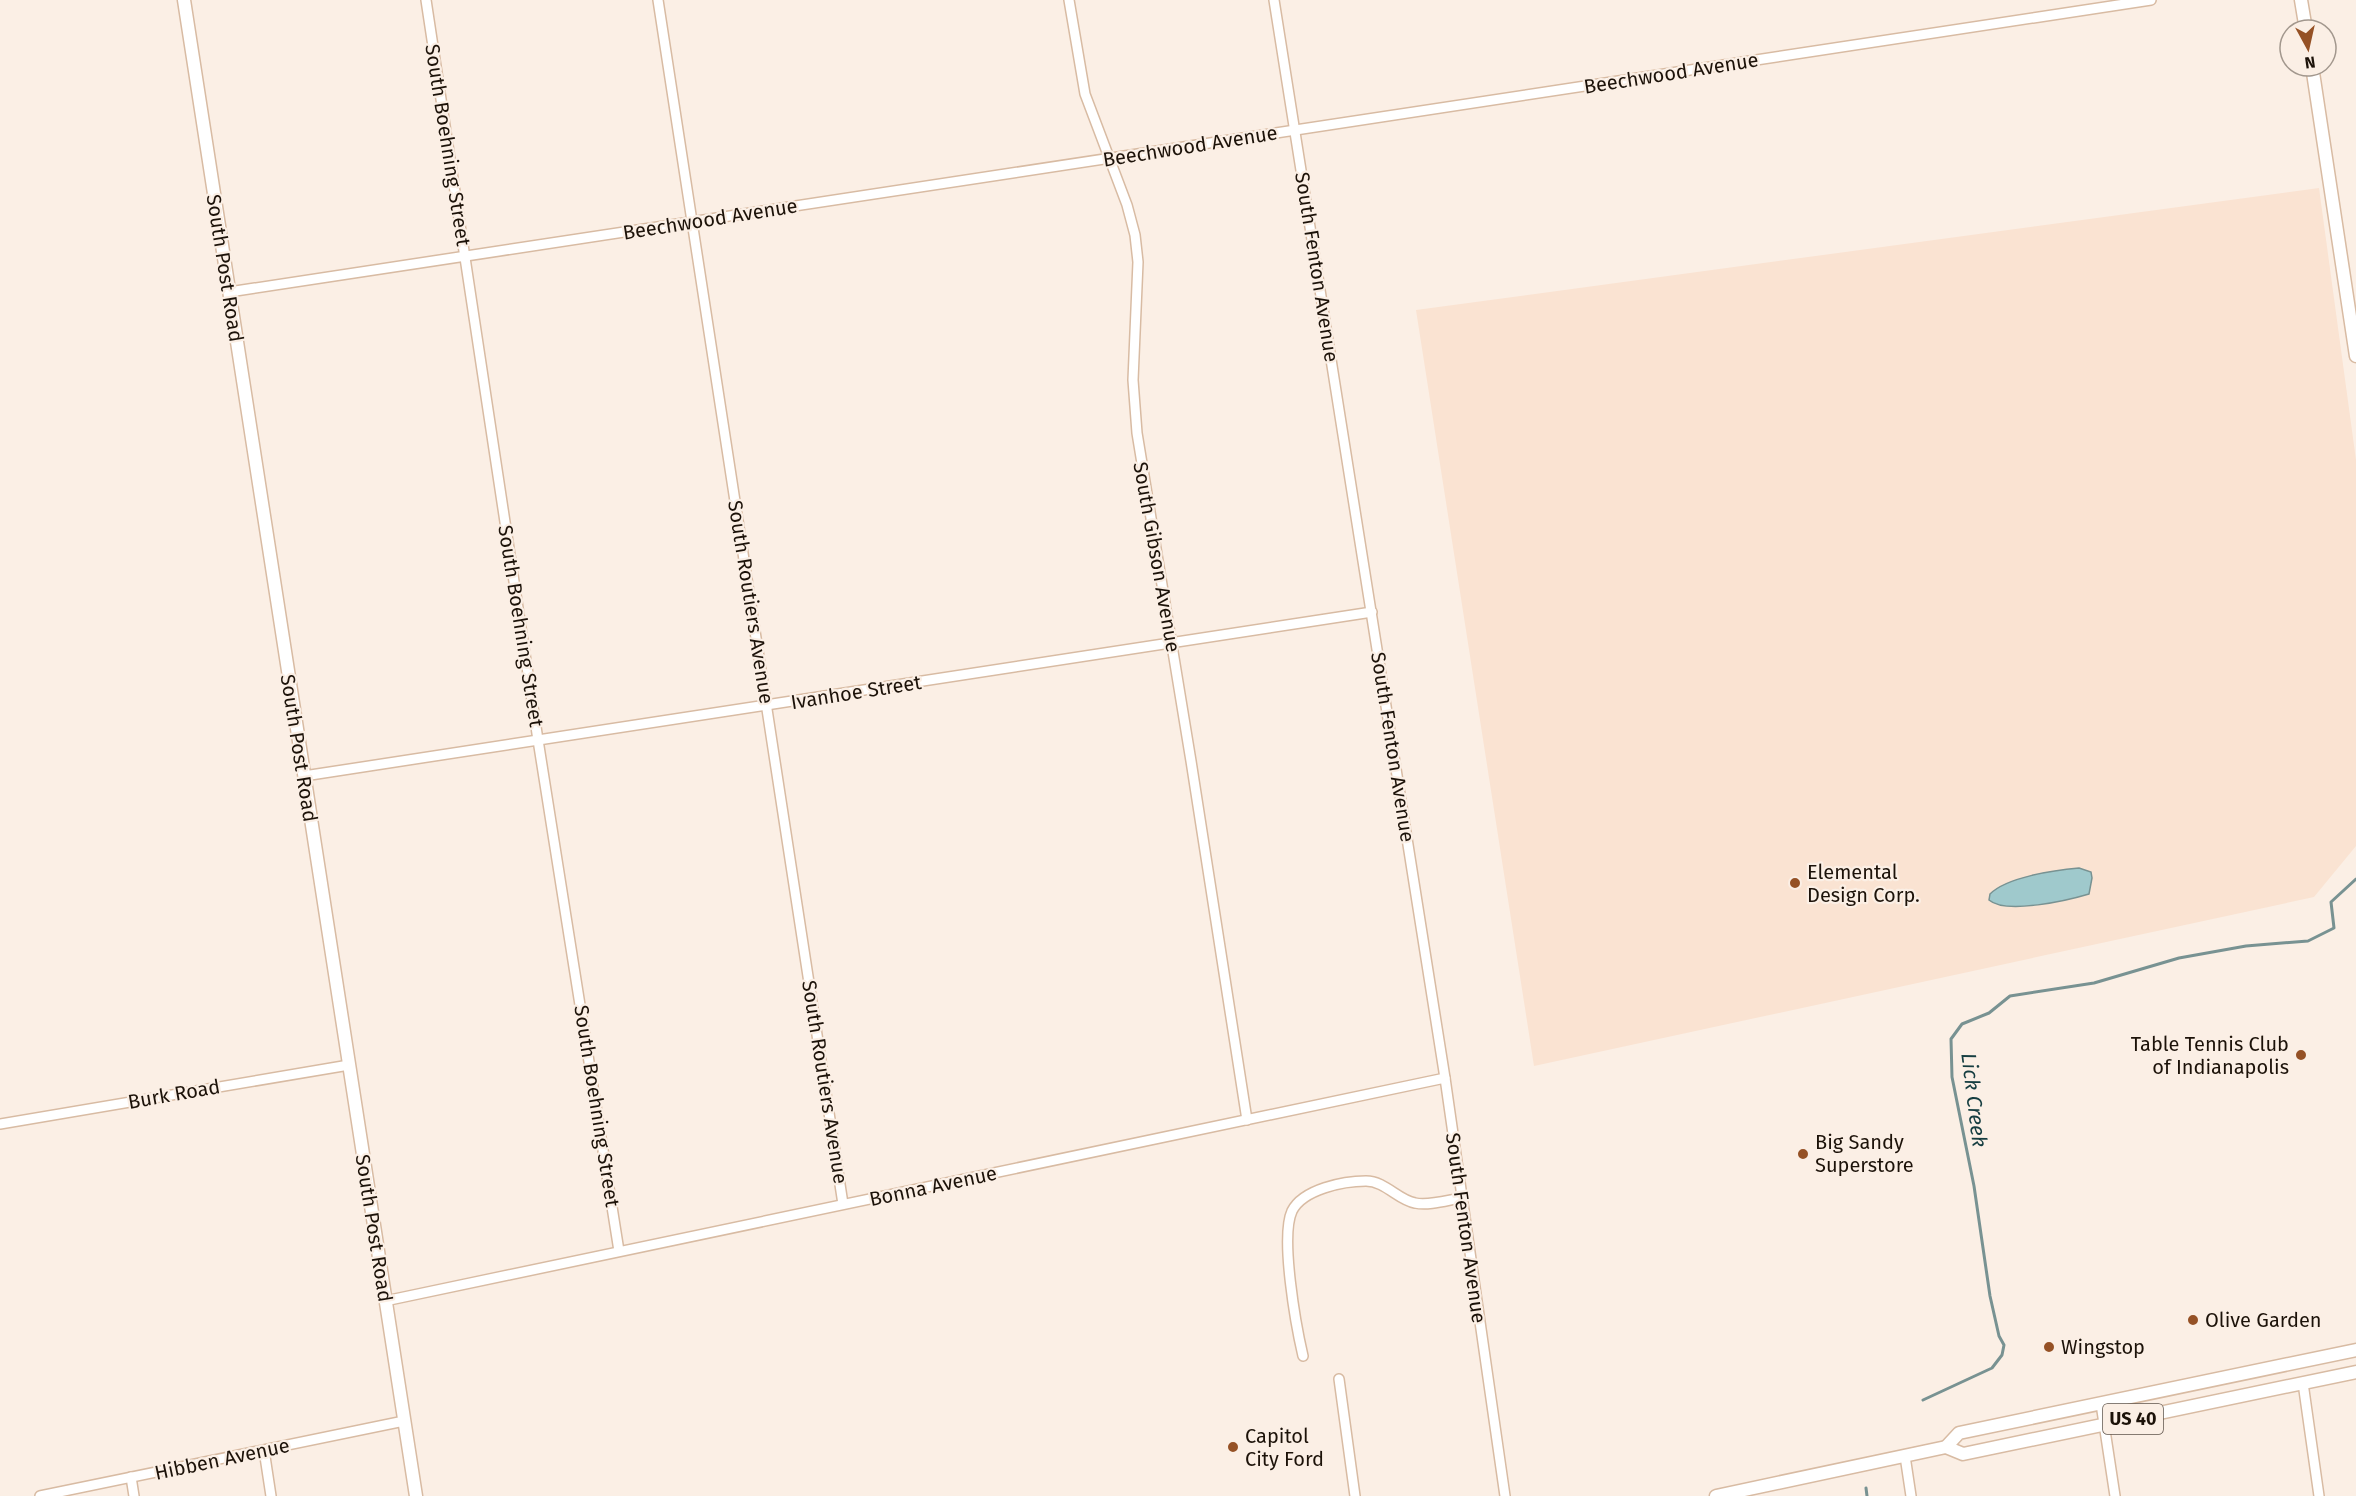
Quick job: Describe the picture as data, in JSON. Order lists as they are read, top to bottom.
{
  "streets": {
    "main road": ["South Post Road", "US 40"],
    "street": [
      "Beechwood Avenue",
      "South Boehning Street",
      "South Fenton Avenue",
      "South Gibson Avenue",
      "South Routiers Avenue",
      "Ivanhoe Street",
      "Burk Road",
      "Bonna Avenue",
      "Hibben Avenue"
    ]
  },
  "crossings": [
    ["Beechwood Avenue", "South Boehning Street"],
    ["Beechwood Avenue", "South Fenton Avenue"],
    ["Beechwood Avenue", "South Post Road"],
    ["Beechwood Avenue", "South Gibson Avenue"],
    ["Beechwood Avenue", "South Routiers Avenue"],
    ["South Boehning Street", "Ivanhoe Street"],
    ["South Boehning Street", "Bonna Avenue"],
    ["South Fenton Avenue", "Ivanhoe Street"],
    ["South Fenton Avenue", "Bonna Avenue"],
    ["South Post Road", "Ivanhoe Street"],
    ["South Post Road", "Burk Road"],
    ["South Post Road", "Bonna Avenue"],
    ["South Post Road", "Hibben Avenue"],
    ["South Gibson Avenue", "Ivanhoe Street"],
    ["South Gibson Avenue", "Bonna Avenue"],
    ["South Routiers Avenue", "Ivanhoe Street"],
    ["South Routiers Avenue", "Bonna Avenue"]
  ],
  "water": ["Lick Creek"],
  "places": [
    "Elemental Design Corp.",
    "Table Tennis Club of Indianapolis",
    "Big Sandy Superstore",
    "Olive Garden",
    "Wingstop",
    "Capitol City Ford"
  ],
  "north": "bottom"
}
